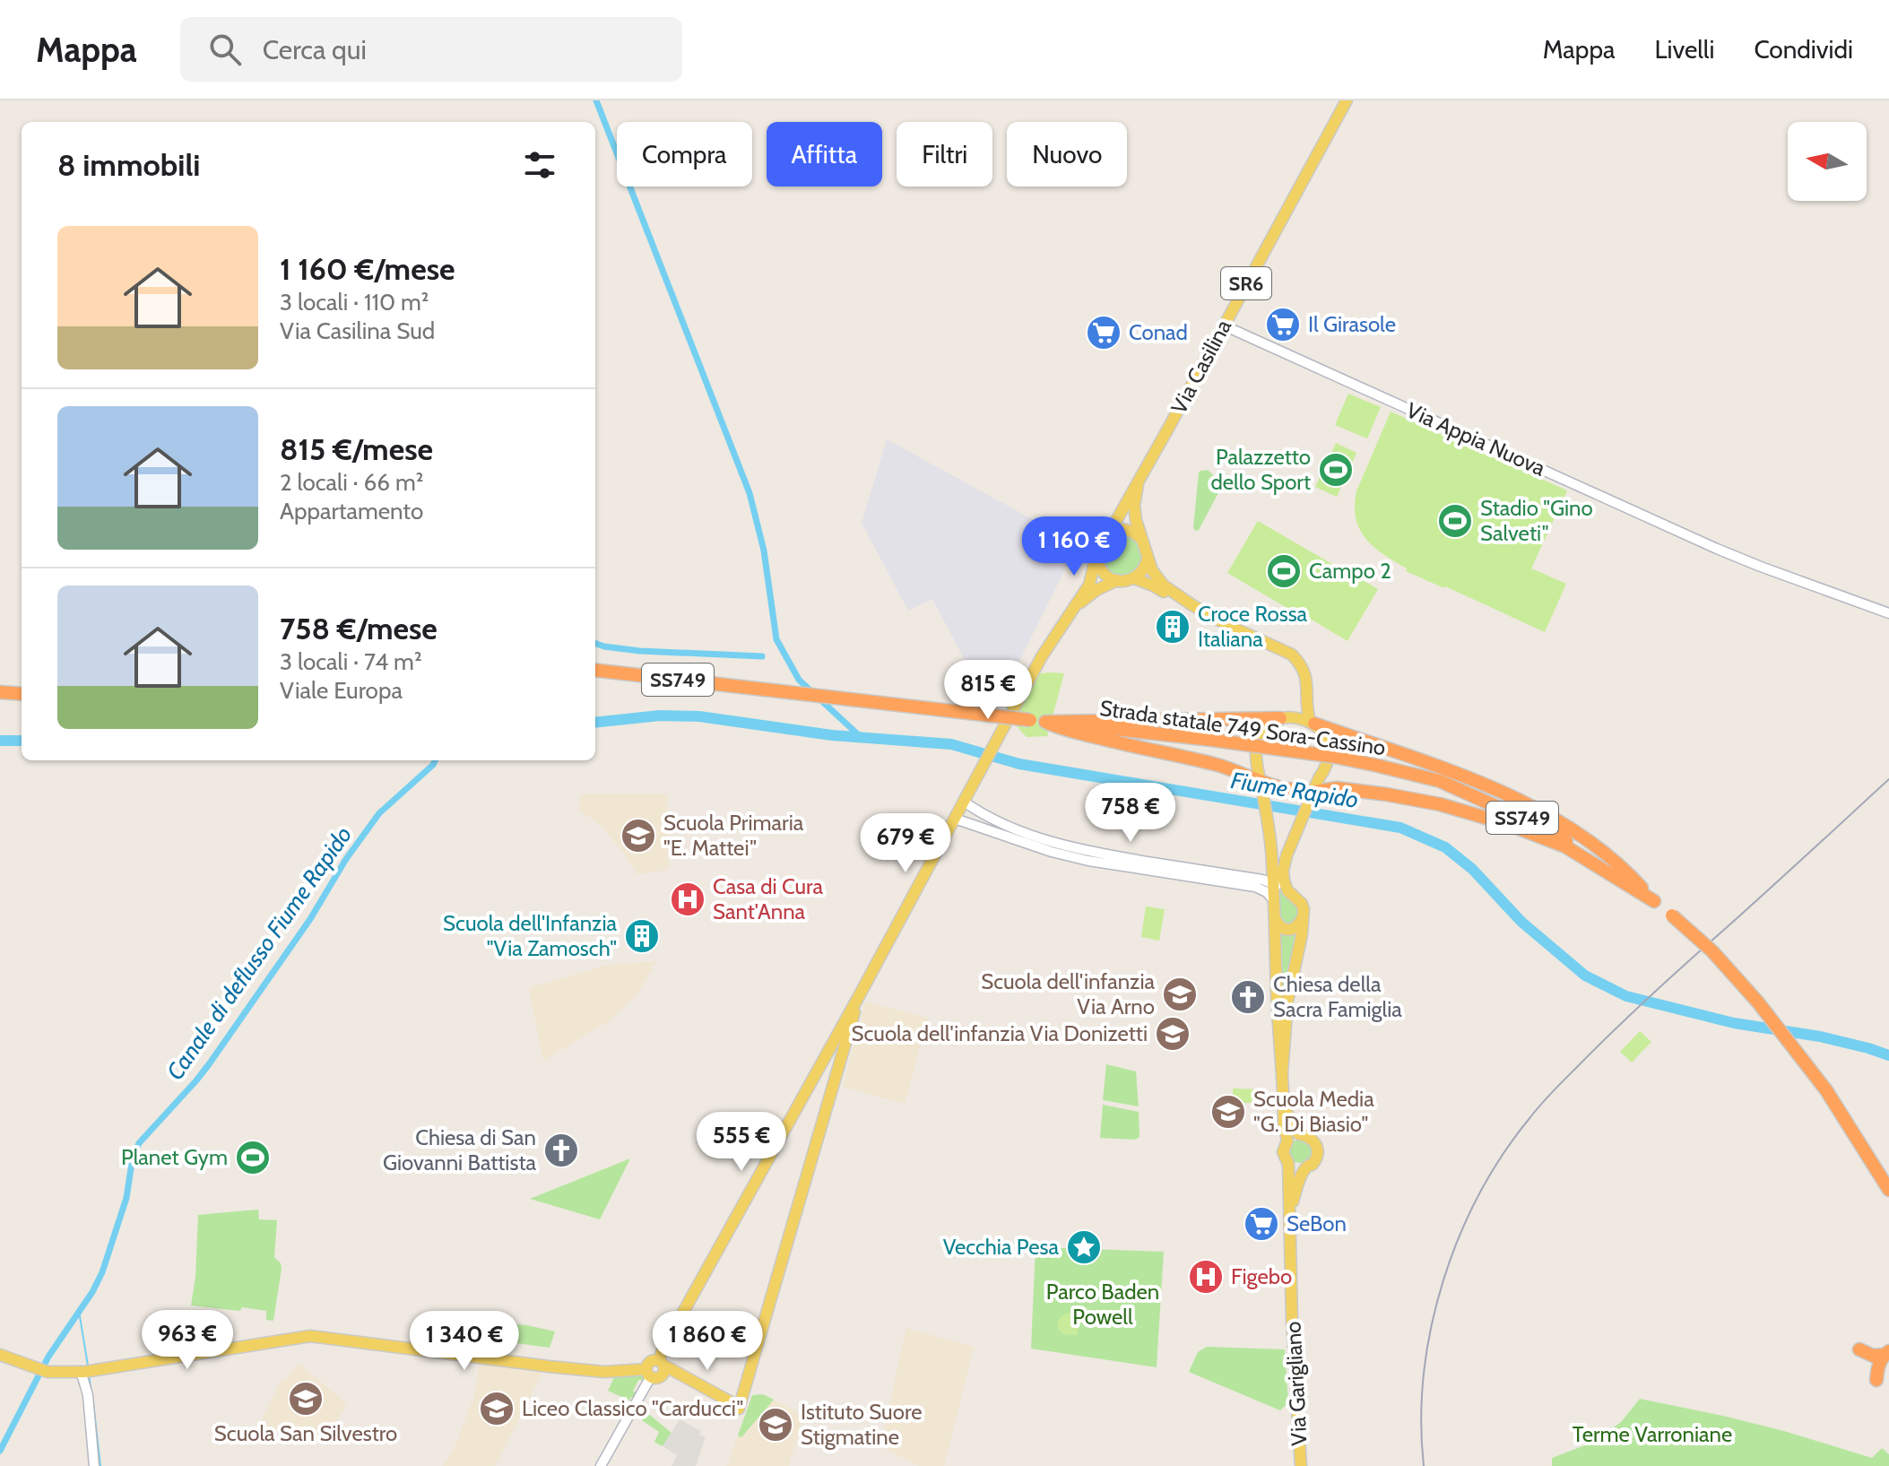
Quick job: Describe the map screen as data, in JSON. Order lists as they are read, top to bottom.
{
  "streets": {
    "highway": ["SS749", "Strada statale 749 Sora-Cassino"],
    "main road": ["SR6", "Via Casilina", "Via Garigliano"],
    "street": ["Via Appia Nuova"]
  },
  "crossings": [
    ["Via Casilina", "Via Appia Nuova"]
  ],
  "water": ["Fiume Rapido", "Canale di deflusso Fiume Rapido"],
  "parks": ["Parco Baden Powell", "Terme Varroniane"],
  "places": {
    "supermarket": ["Il Girasole", "Conad", "SeBon"],
    "sports": [
      "Palazzetto dello Sport",
      "Stadio \"Gino Salveti\"",
      "Campo 2",
      "Planet Gym"
    ],
    "building": ["Croce Rossa Italiana", "Scuola dell'Infanzia \"Via Zamosch\""],
    "school or university": [
      "Scuola Primaria \"E. Mattei\"",
      "Scuola dell'infanzia Via Arno",
      "Scuola dell'infanzia Via Donizetti",
      "Scuola Media \"G. Di Biasio\"",
      "Scuola San Silvestro",
      "Liceo Classico \"Carducci\"",
      "Istituto Suore Stigmatine"
    ],
    "hospital": ["Casa di Cura Sant'Anna", "Figebo"],
    "church": ["Chiesa della Sacra Famiglia", "Chiesa di San Giovanni Battista"],
    "place": ["Vecchia Pesa"]
  },
  "north": "left",
  "page": {
    "header": "Mappa",
    "search": "Cerca qui",
    "nav": ["Mappa", "Livelli", "Condividi"],
    "chip": [
      "Compra",
      "Affitta",
      "Filtri",
      "Nuovo"
    ],
    "heading": "8 immobili",
    "list": [
      {
        "name": "1 160 €/mese",
        "note": "3 locali · 110 m² · Via Casilina Sud"
      },
      {
        "name": "815 €/mese",
        "note": "2 locali · 66 m² · Appartamento"
      },
      {
        "name": "758 €/mese",
        "note": "3 locali · 74 m² · Viale Europa"
      }
    ],
    "price": [
      "1 160 €",
      "815 €",
      "758 €",
      "679 €",
      "555 €",
      "963 €",
      "1 340 €",
      "1 860 €"
    ]
  }
}
